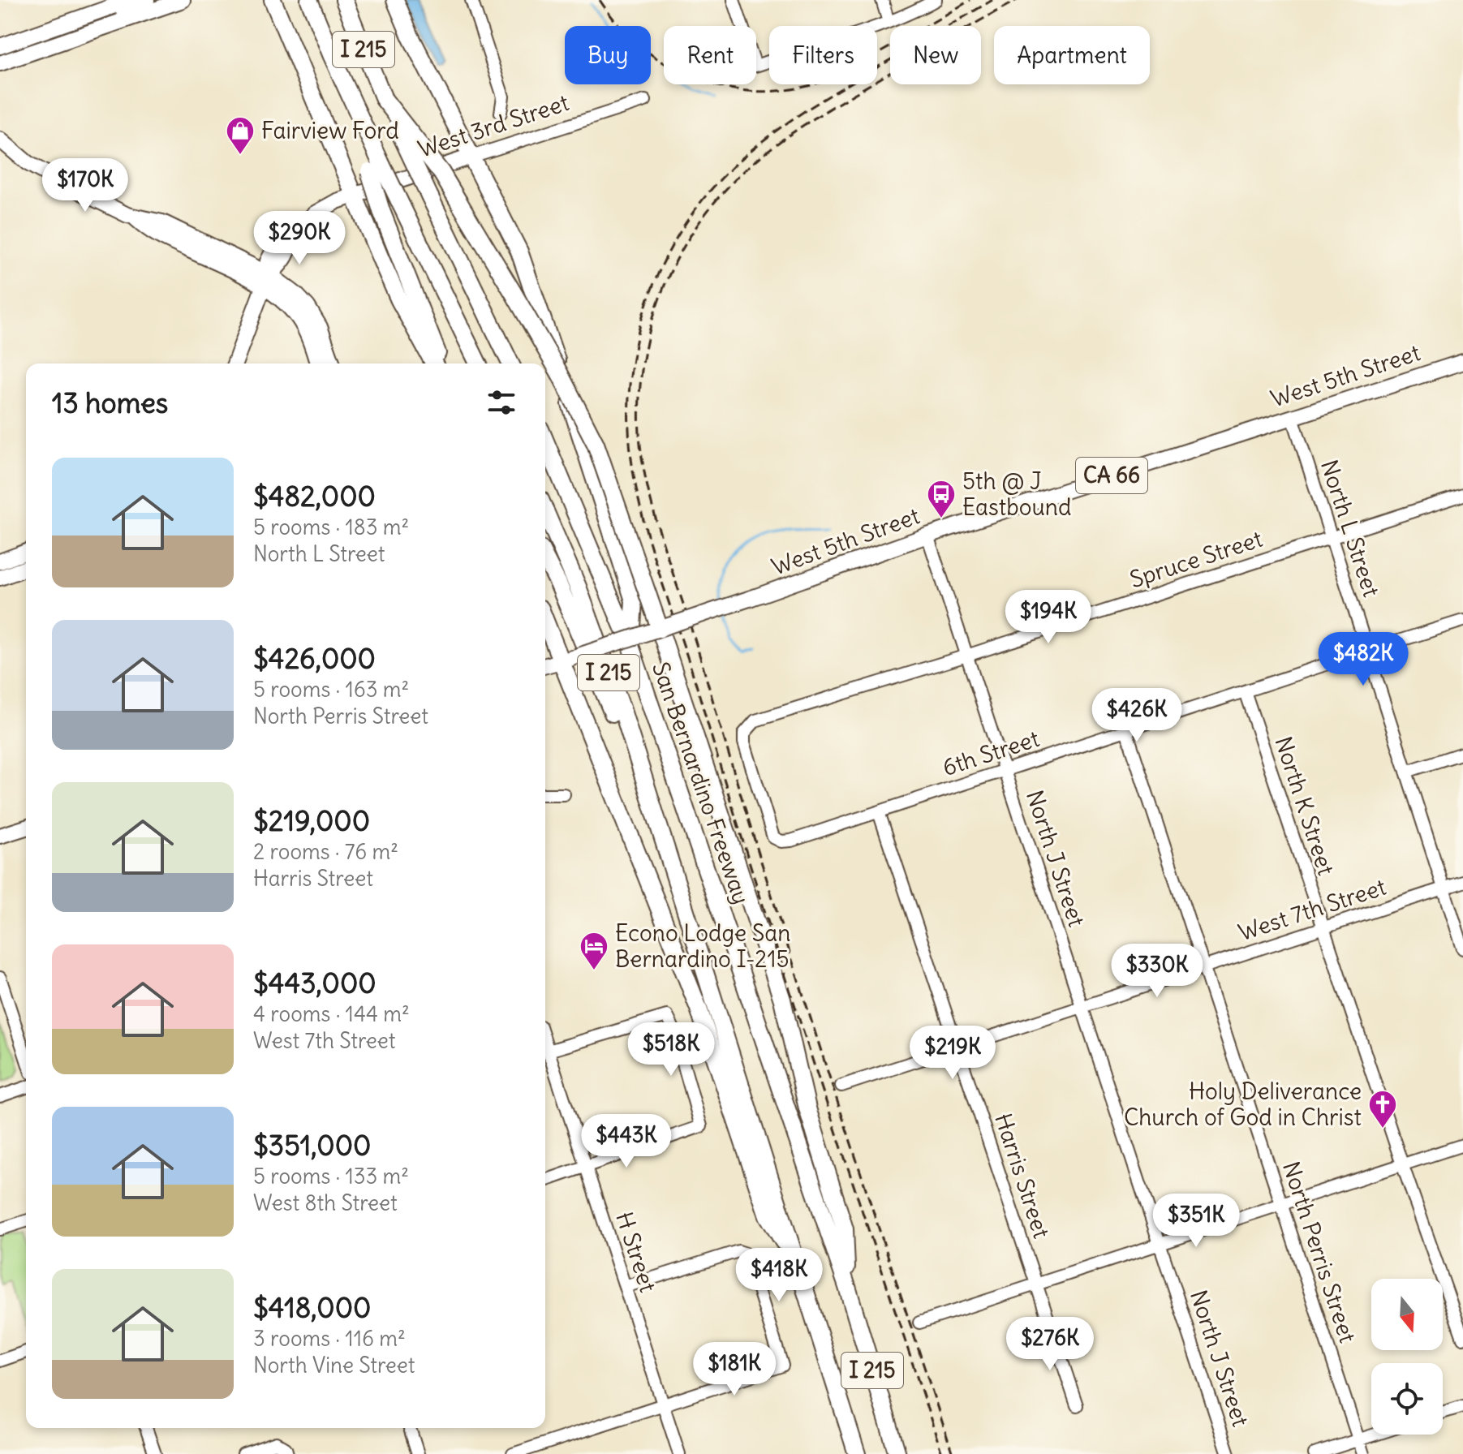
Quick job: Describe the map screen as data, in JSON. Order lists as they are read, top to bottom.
{
  "streets": {
    "highway": ["I 215", "San Bernardino Freeway"],
    "main road": ["West 3rd Street", "West 5th Street", "CA 66"],
    "street": [
      "North L Street",
      "Spruce Street",
      "6th Street",
      "North K Street",
      "North J Street",
      "West 7th Street",
      "Harris Street",
      "H Street",
      "North Perris Street"
    ]
  },
  "crossings": [
    ["West 5th Street", "North L Street"],
    ["West 5th Street", "North J Street"],
    ["North L Street", "Spruce Street"],
    ["North L Street", "6th Street"],
    ["North L Street", "West 7th Street"],
    ["Spruce Street", "6th Street"],
    ["Spruce Street", "North J Street"],
    ["6th Street", "North K Street"],
    ["6th Street", "North J Street"],
    ["6th Street", "Harris Street"],
    ["6th Street", "North Perris Street"],
    ["North K Street", "West 7th Street"],
    ["North J Street", "West 7th Street"],
    ["West 7th Street", "Harris Street"],
    ["West 7th Street", "North Perris Street"]
  ],
  "places": {
    "shop": ["Fairview Ford"],
    "bus stop": ["5th @ J Eastbound"],
    "hotel": ["Econo Lodge San Bernardino I-215"],
    "church": ["Holy Deliverance Church of God in Christ"]
  },
  "north": "bottom",
  "page": {
    "chip": [
      "Buy",
      "Rent",
      "Filters",
      "New",
      "Apartment"
    ],
    "price": [
      "$170K",
      "$290K",
      "$194K",
      "$482K",
      "$426K",
      "$330K",
      "$518K",
      "$219K",
      "$443K",
      "$351K",
      "$418K",
      "$276K",
      "$181K"
    ],
    "heading": "13 homes",
    "list": [
      {
        "name": "$482,000",
        "note": "5 rooms · 183 m² · North L Street"
      },
      {
        "name": "$426,000",
        "note": "5 rooms · 163 m² · North Perris Street"
      },
      {
        "name": "$219,000",
        "note": "2 rooms · 76 m² · Harris Street"
      },
      {
        "name": "$443,000",
        "note": "4 rooms · 144 m² · West 7th Street"
      },
      {
        "name": "$351,000",
        "note": "5 rooms · 133 m² · West 8th Street"
      },
      {
        "name": "$418,000",
        "note": "3 rooms · 116 m² · North Vine Street"
      }
    ]
  }
}
